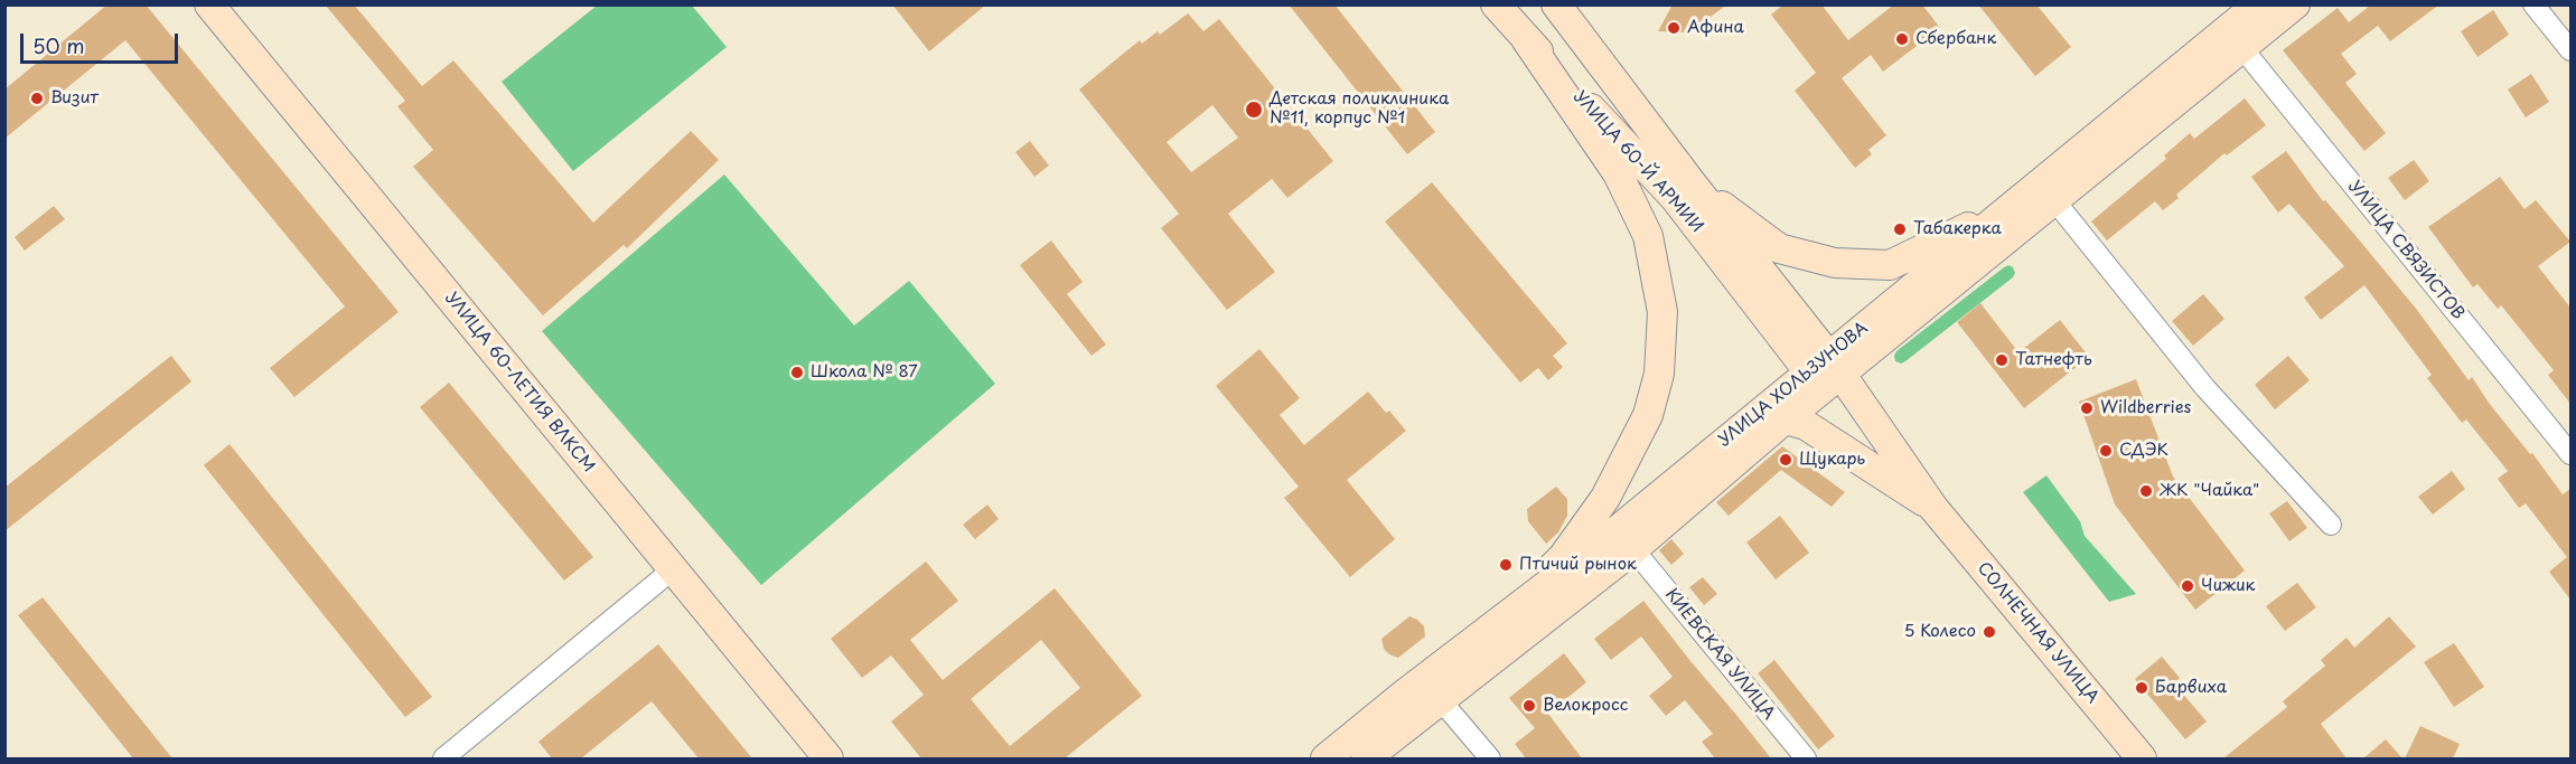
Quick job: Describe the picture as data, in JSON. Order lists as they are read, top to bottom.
{
  "streets": {
    "main road": [
      "УЛИЦА 60-Й АРМИИ",
      "УЛИЦА 60-ЛЕТИЯ ВЛКСМ",
      "УЛИЦА ХОЛЬЗУНОВА",
      "СОЛНЕЧНАЯ УЛИЦА"
    ],
    "street": ["УЛИЦА СВЯЗИСТОВ", "КИЕВСКАЯ УЛИЦА"]
  },
  "crossings": [
    ["УЛИЦА 60-Й АРМИИ", "УЛИЦА ХОЛЬЗУНОВА"],
    ["УЛИЦА 60-Й АРМИИ", "СОЛНЕЧНАЯ УЛИЦА"],
    ["УЛИЦА СВЯЗИСТОВ", "УЛИЦА ХОЛЬЗУНОВА"],
    ["УЛИЦА ХОЛЬЗУНОВА", "СОЛНЕЧНАЯ УЛИЦА"],
    ["УЛИЦА ХОЛЬЗУНОВА", "КИЕВСКАЯ УЛИЦА"]
  ],
  "places": [
    "Афина",
    "Сбербанк",
    "Визит",
    "Детская поликлиника №11, корпус №1",
    "Табакерка",
    "Татнефть",
    "Школа № 87",
    "Wildberries",
    "СДЭК",
    "Щукарь",
    "ЖК \"Чайка\"",
    "Птичий рынок",
    "Чижик",
    "5 Колесо",
    "Барвиха",
    "Велокросс"
  ],
  "scale_bar": "50 m"
}
